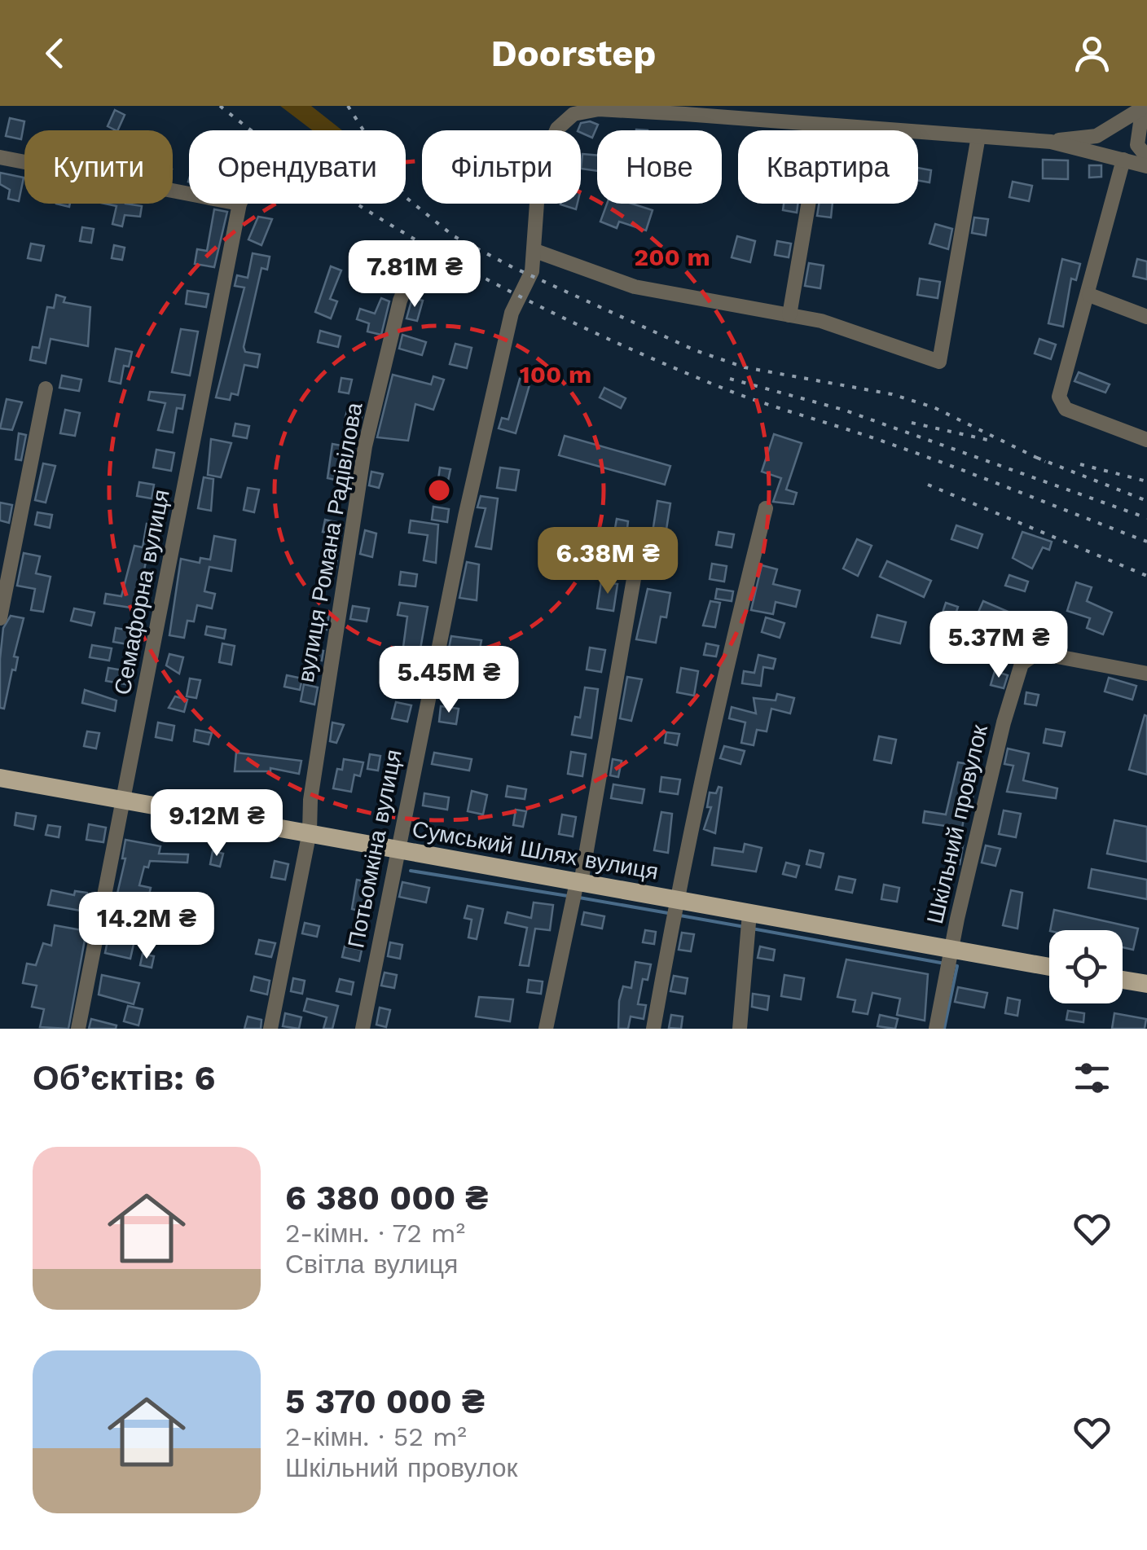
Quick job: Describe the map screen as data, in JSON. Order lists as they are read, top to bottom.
{
  "streets": {
    "main road": ["Сумський Шлях вулиця"],
    "street": [
      "вулиця Романа Радівілова",
      "Семафорна вулиця",
      "Шкільний провулок",
      "Потьомкіна вулиця"
    ]
  },
  "crossings": [
    ["вулиця Романа Радівілова", "Сумський Шлях вулиця"],
    ["Семафорна вулиця", "Сумський Шлях вулиця"],
    ["Шкільний провулок", "Сумський Шлях вулиця"],
    ["Потьомкіна вулиця", "Сумський Шлях вулиця"]
  ],
  "page": {
    "header": "Doorstep",
    "chip": [
      "Купити",
      "Орендувати",
      "Фільтри",
      "Нове",
      "Квартира"
    ],
    "price": [
      "7.81M ₴",
      "6.38M ₴",
      "5.37M ₴",
      "5.45M ₴",
      "9.12M ₴",
      "14.2M ₴"
    ],
    "heading": "Об’єктів: 6",
    "list": [
      {
        "name": "6 380 000 ₴",
        "note": "2-кімн. · 72 m² · Світла вулиця"
      },
      {
        "name": "5 370 000 ₴",
        "note": "2-кімн. · 52 m² · Шкільний провулок"
      }
    ]
  },
  "rings": ["200 m", "100 m"]
}
